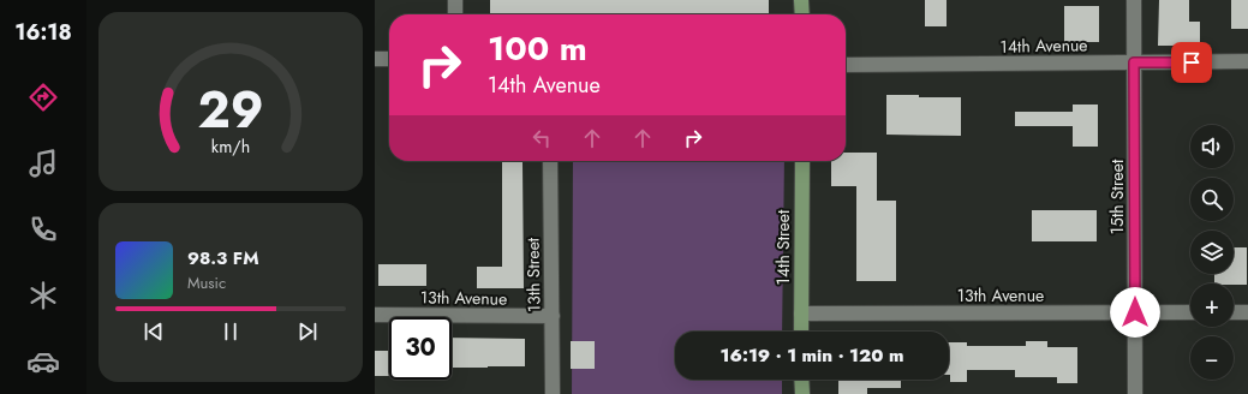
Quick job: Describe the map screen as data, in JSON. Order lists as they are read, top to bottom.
{
  "streets": {
    "main road": ["14th Street"],
    "street": [
      "14th Avenue",
      "15th Street",
      "13th Street",
      "13th Avenue"
    ]
  },
  "crossings": [
    ["14th Avenue", "15th Street"],
    ["15th Street", "13th Avenue"],
    ["14th Street", "13th Avenue"],
    ["13th Street", "13th Avenue"]
  ],
  "page": {
    "tabs": "16:18",
    "turn": ["100 m", "14th Avenue"],
    "map_buttons": ["+", "−"],
    "song": ["98.3 FM", "Music"],
    "limit": "30",
    "trip": "16:19 · 1 min · 120 m",
    "gauge": ["29", "km/h"]
  }
}
